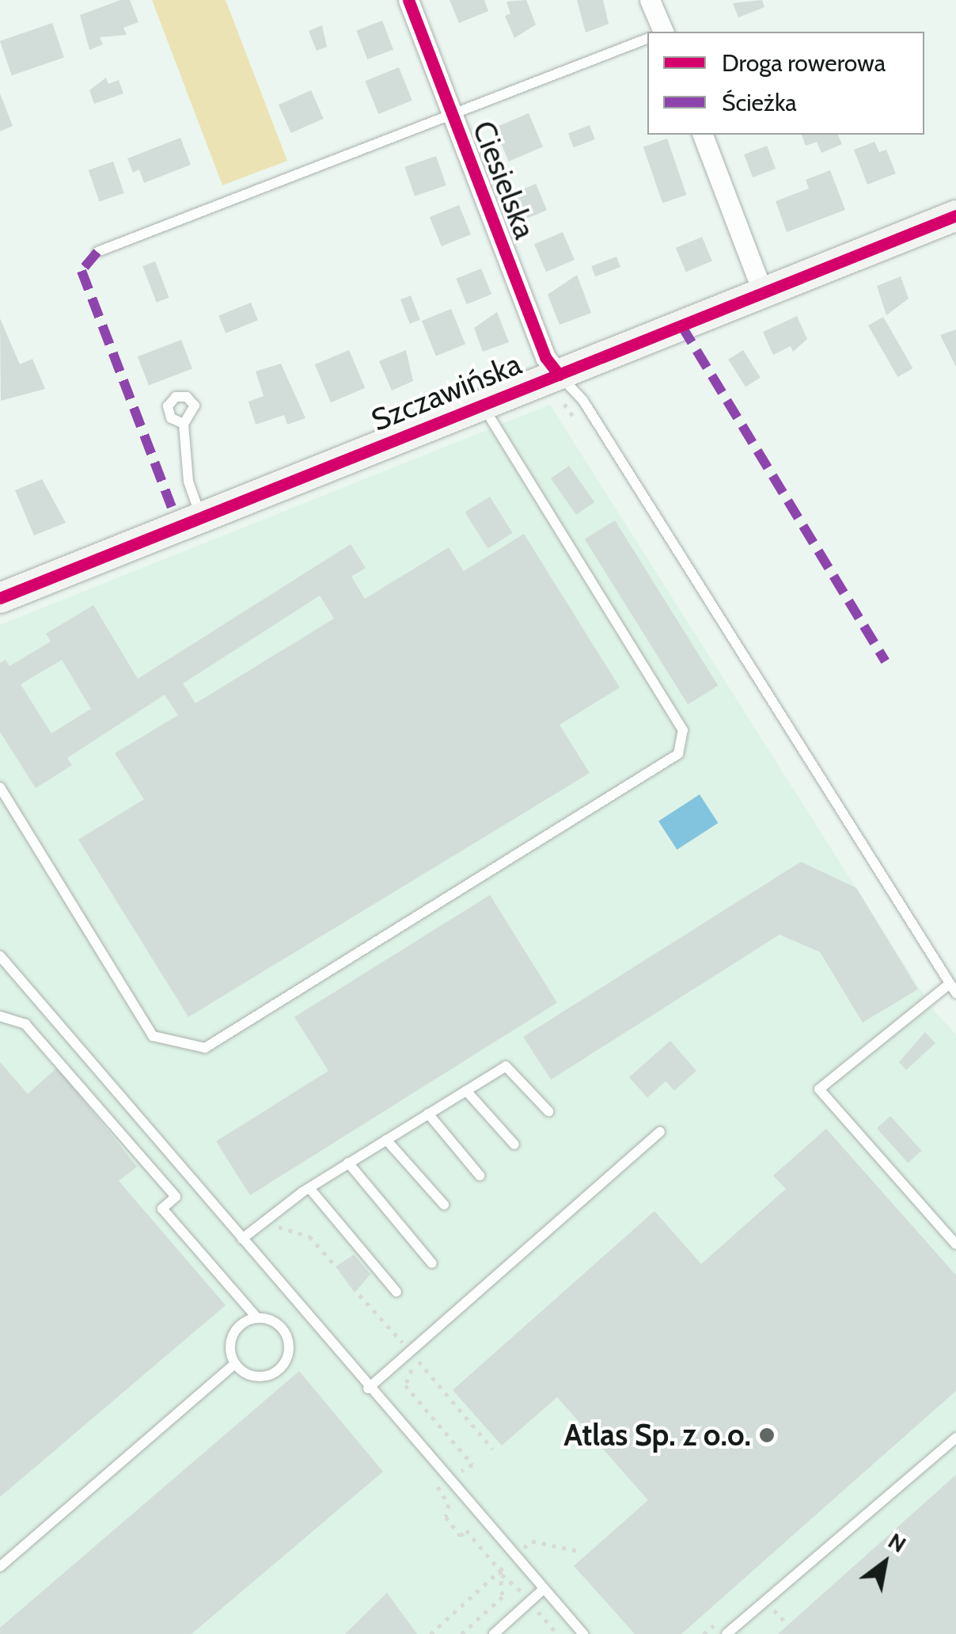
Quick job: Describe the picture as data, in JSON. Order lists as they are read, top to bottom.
{
  "streets": {
    "street": ["Ciesielska", "Szczawińska"]
  },
  "crossings": [
    ["Ciesielska", "Szczawińska"]
  ],
  "places": ["Atlas Sp. z o.o."],
  "legend": ["Droga rowerowa", "Ścieżka"],
  "north": "top right"
}
